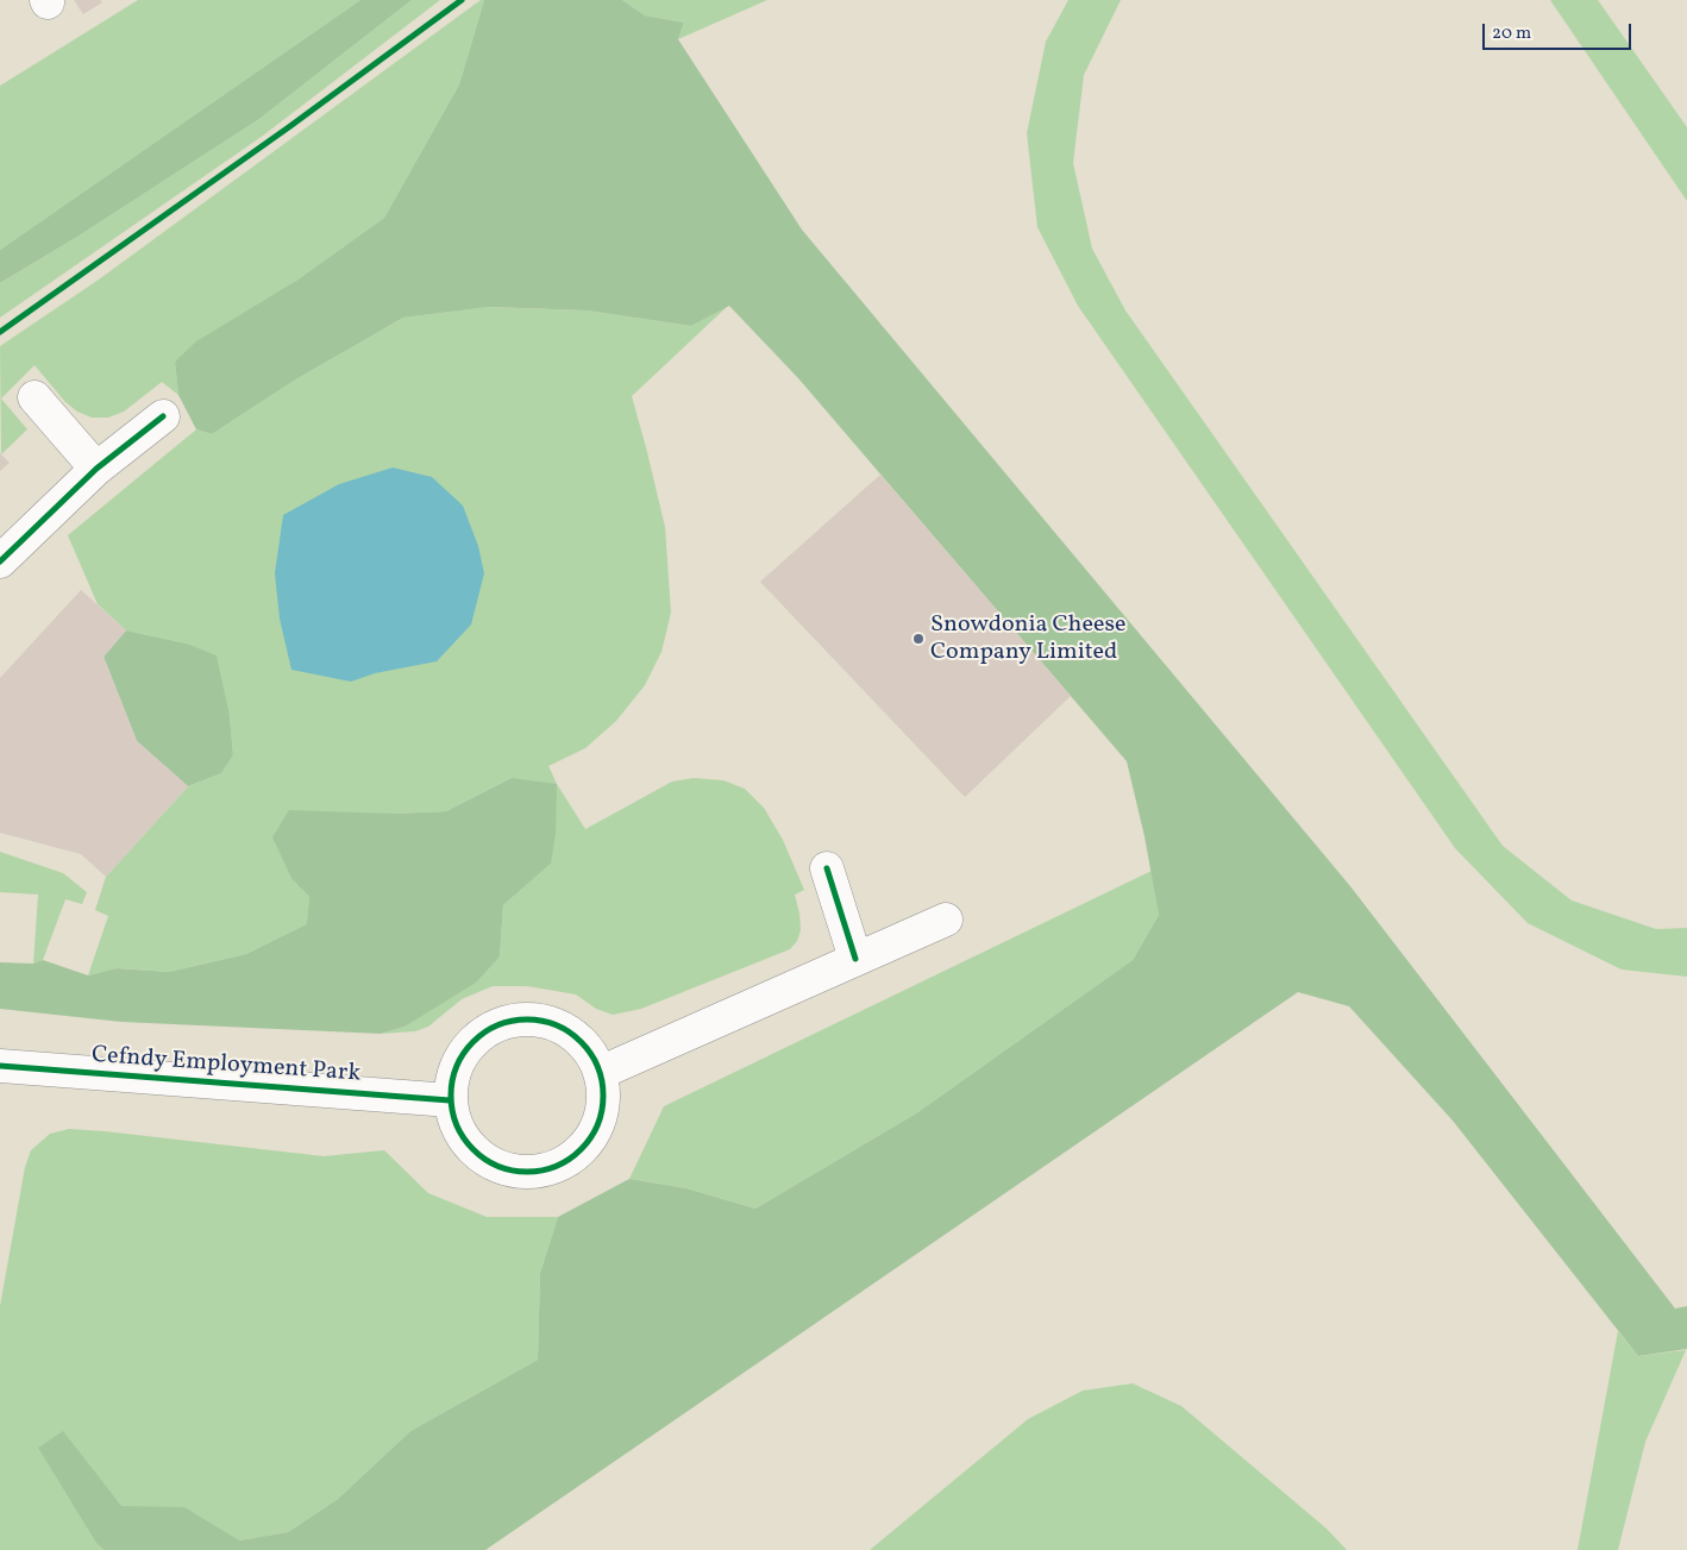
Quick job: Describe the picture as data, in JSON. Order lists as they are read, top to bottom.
{
  "streets": {
    "street": ["Cefndy Employment Park"]
  },
  "places": ["Snowdonia Cheese Company Limited"],
  "scale_bar": "20 m"
}
